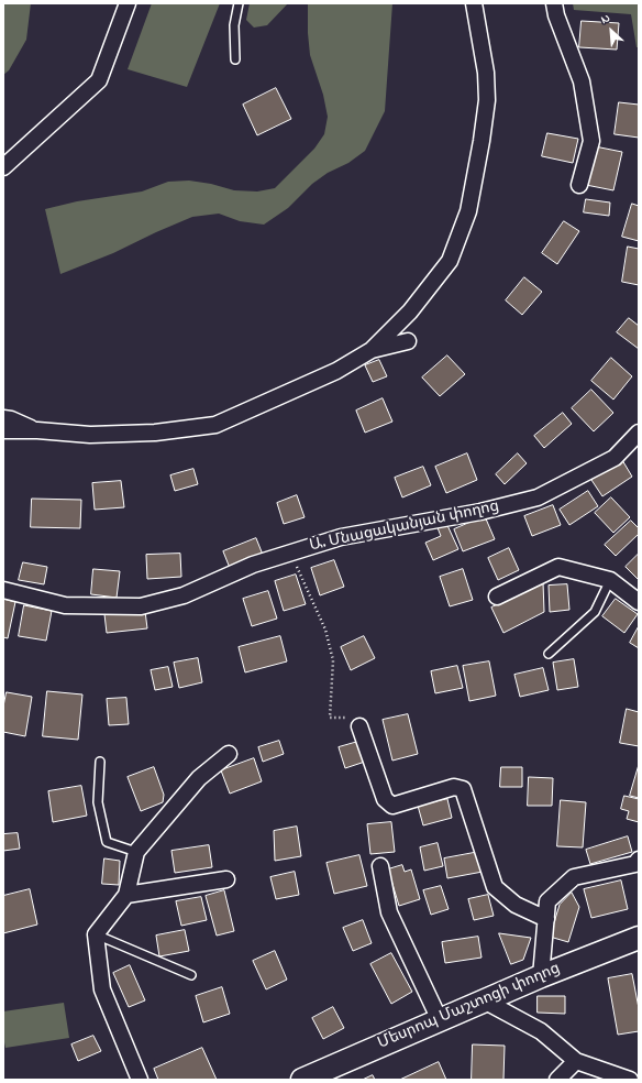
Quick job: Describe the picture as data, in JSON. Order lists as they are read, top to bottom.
{
  "streets": {
    "street": ["Ա. Մնացականյան փողոց", "Մեսրոպ Մաշտոցի փողոց"]
  },
  "north": "top left"
}
